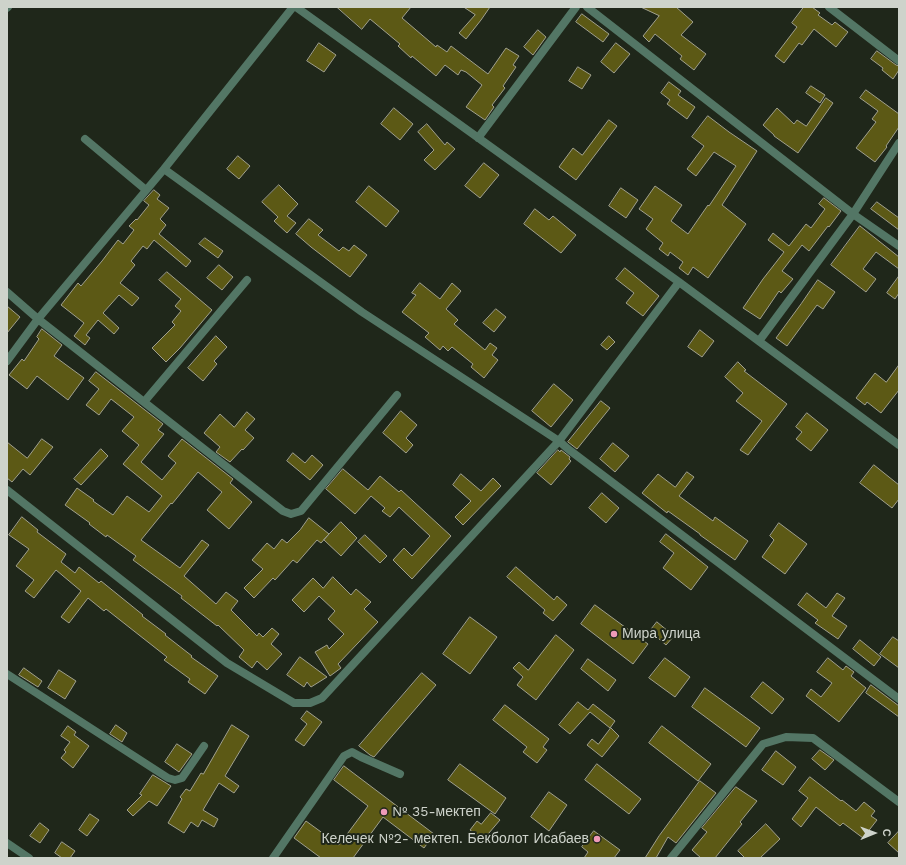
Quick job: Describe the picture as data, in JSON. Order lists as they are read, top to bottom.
{
  "places": ["Мира улица", "№ 35-мектеп", "Келечек №2- мектеп. Бекболот Исабаев"],
  "north": "right"
}
